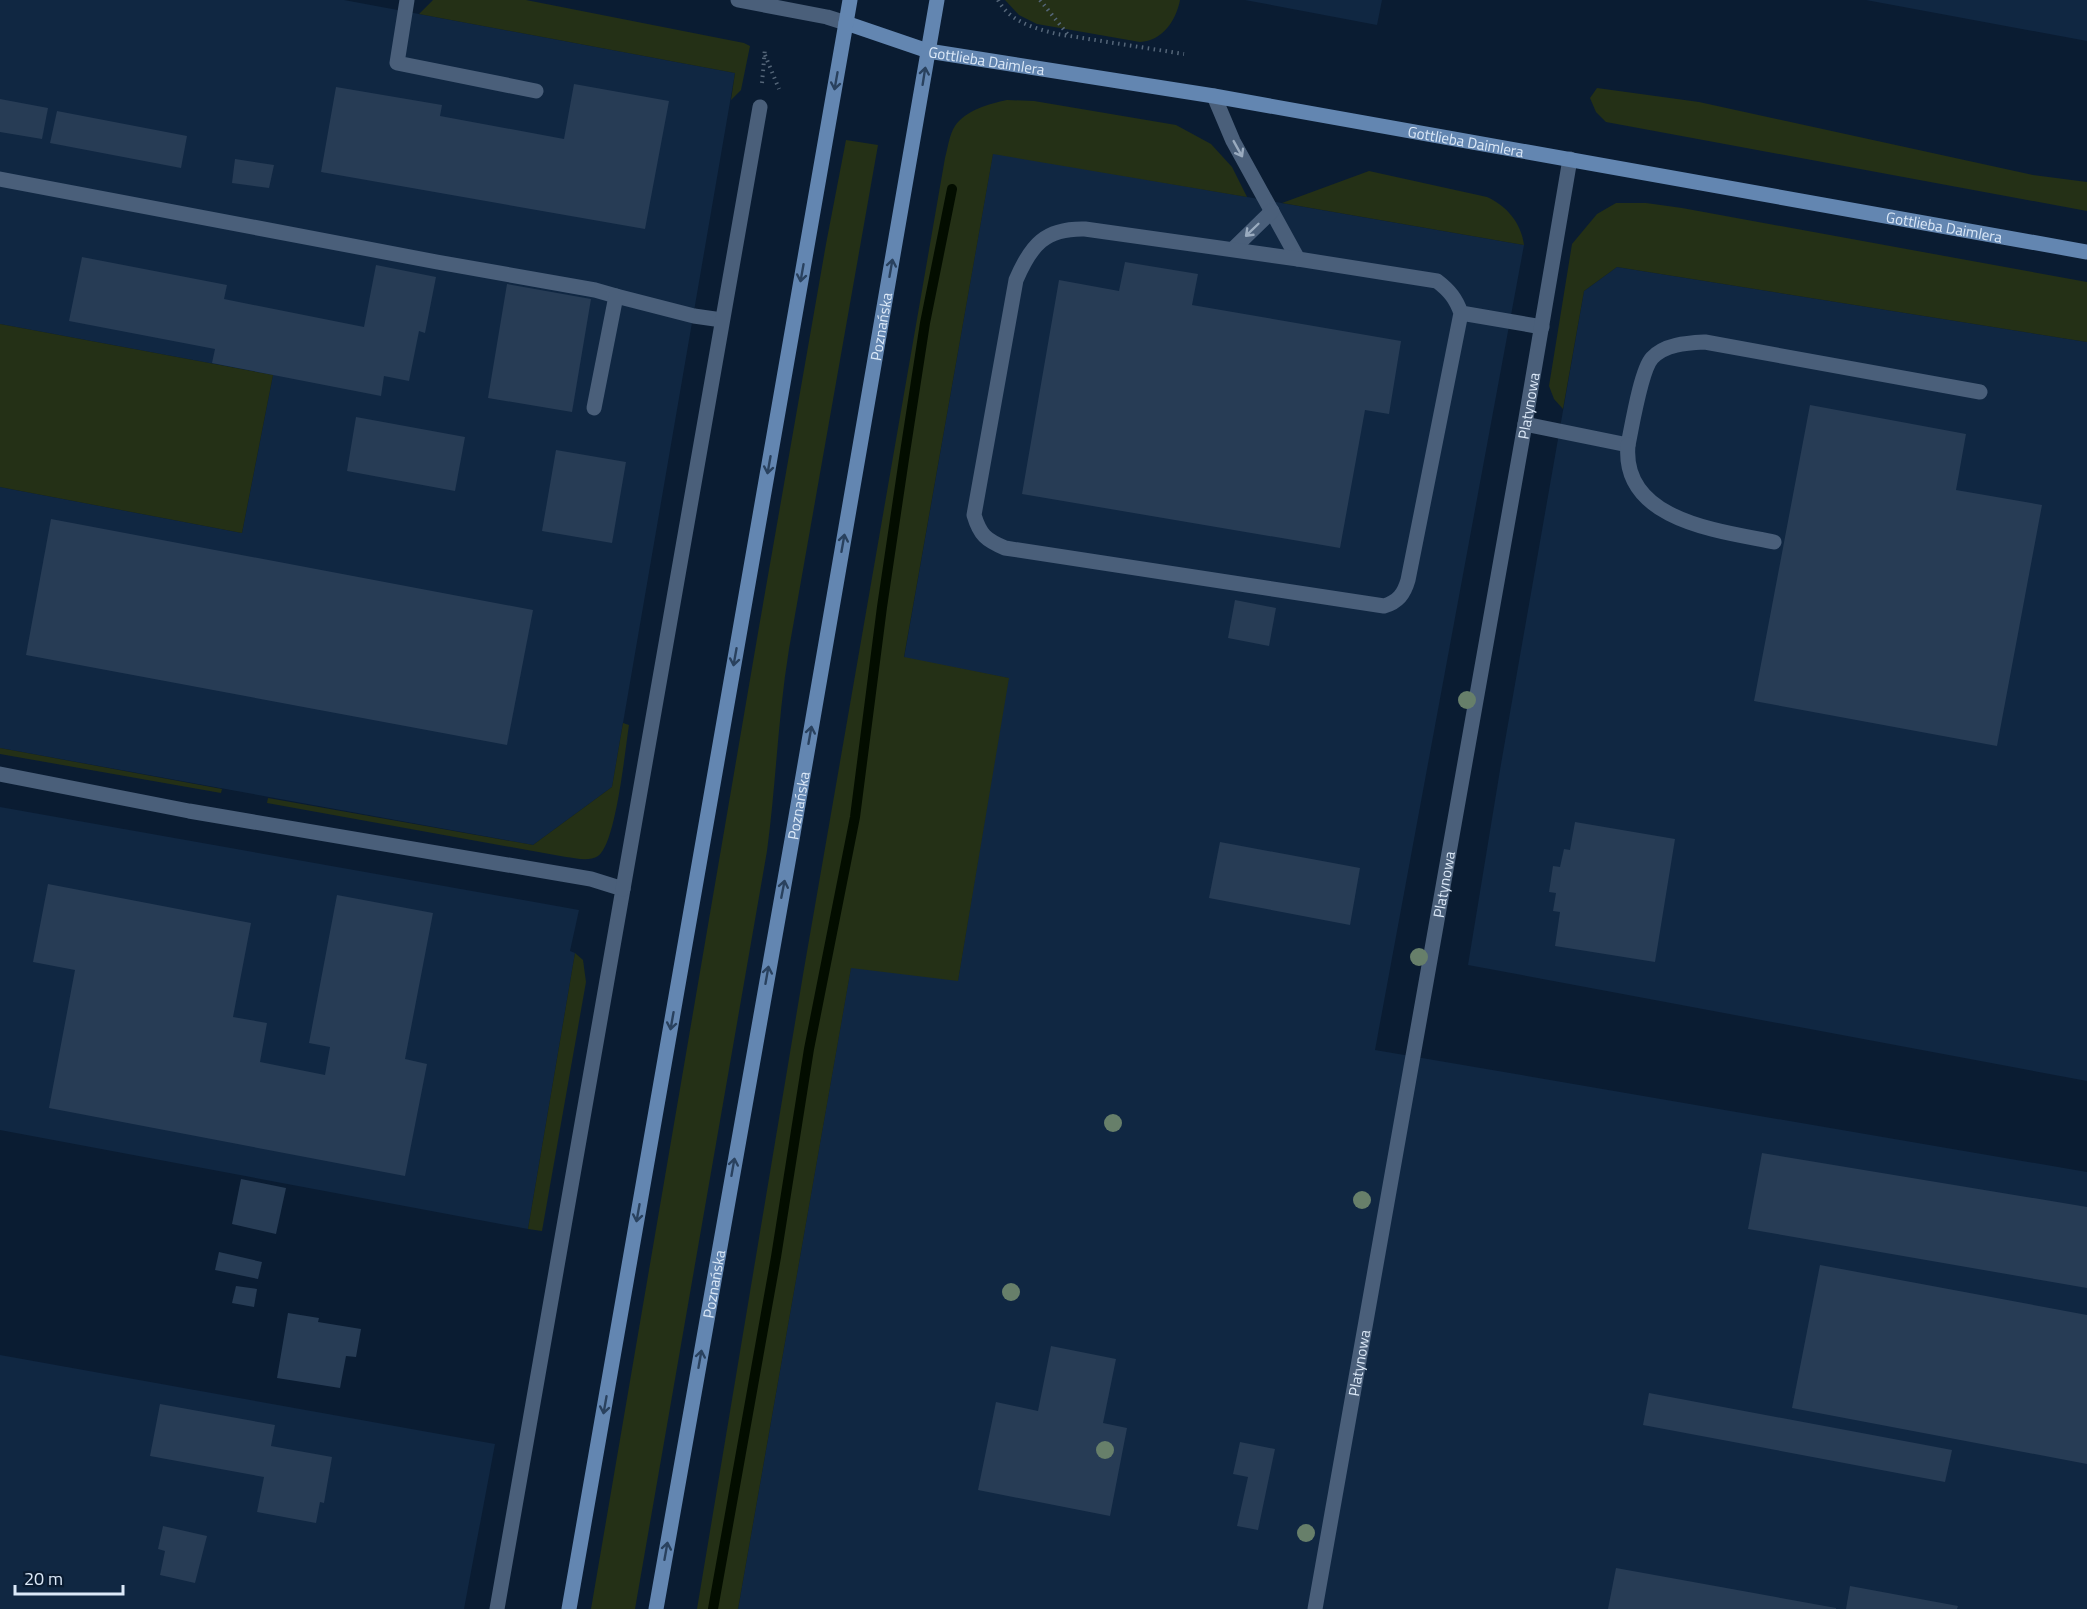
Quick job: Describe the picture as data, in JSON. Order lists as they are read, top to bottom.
{
  "streets": {
    "main road": ["Gottlieba Daimlera", "Poznańska"],
    "street": ["Platynowa"]
  },
  "crossings": [
    ["Gottlieba Daimlera", "Poznańska"],
    ["Gottlieba Daimlera", "Platynowa"]
  ],
  "scale_bar": "20 m"
}
